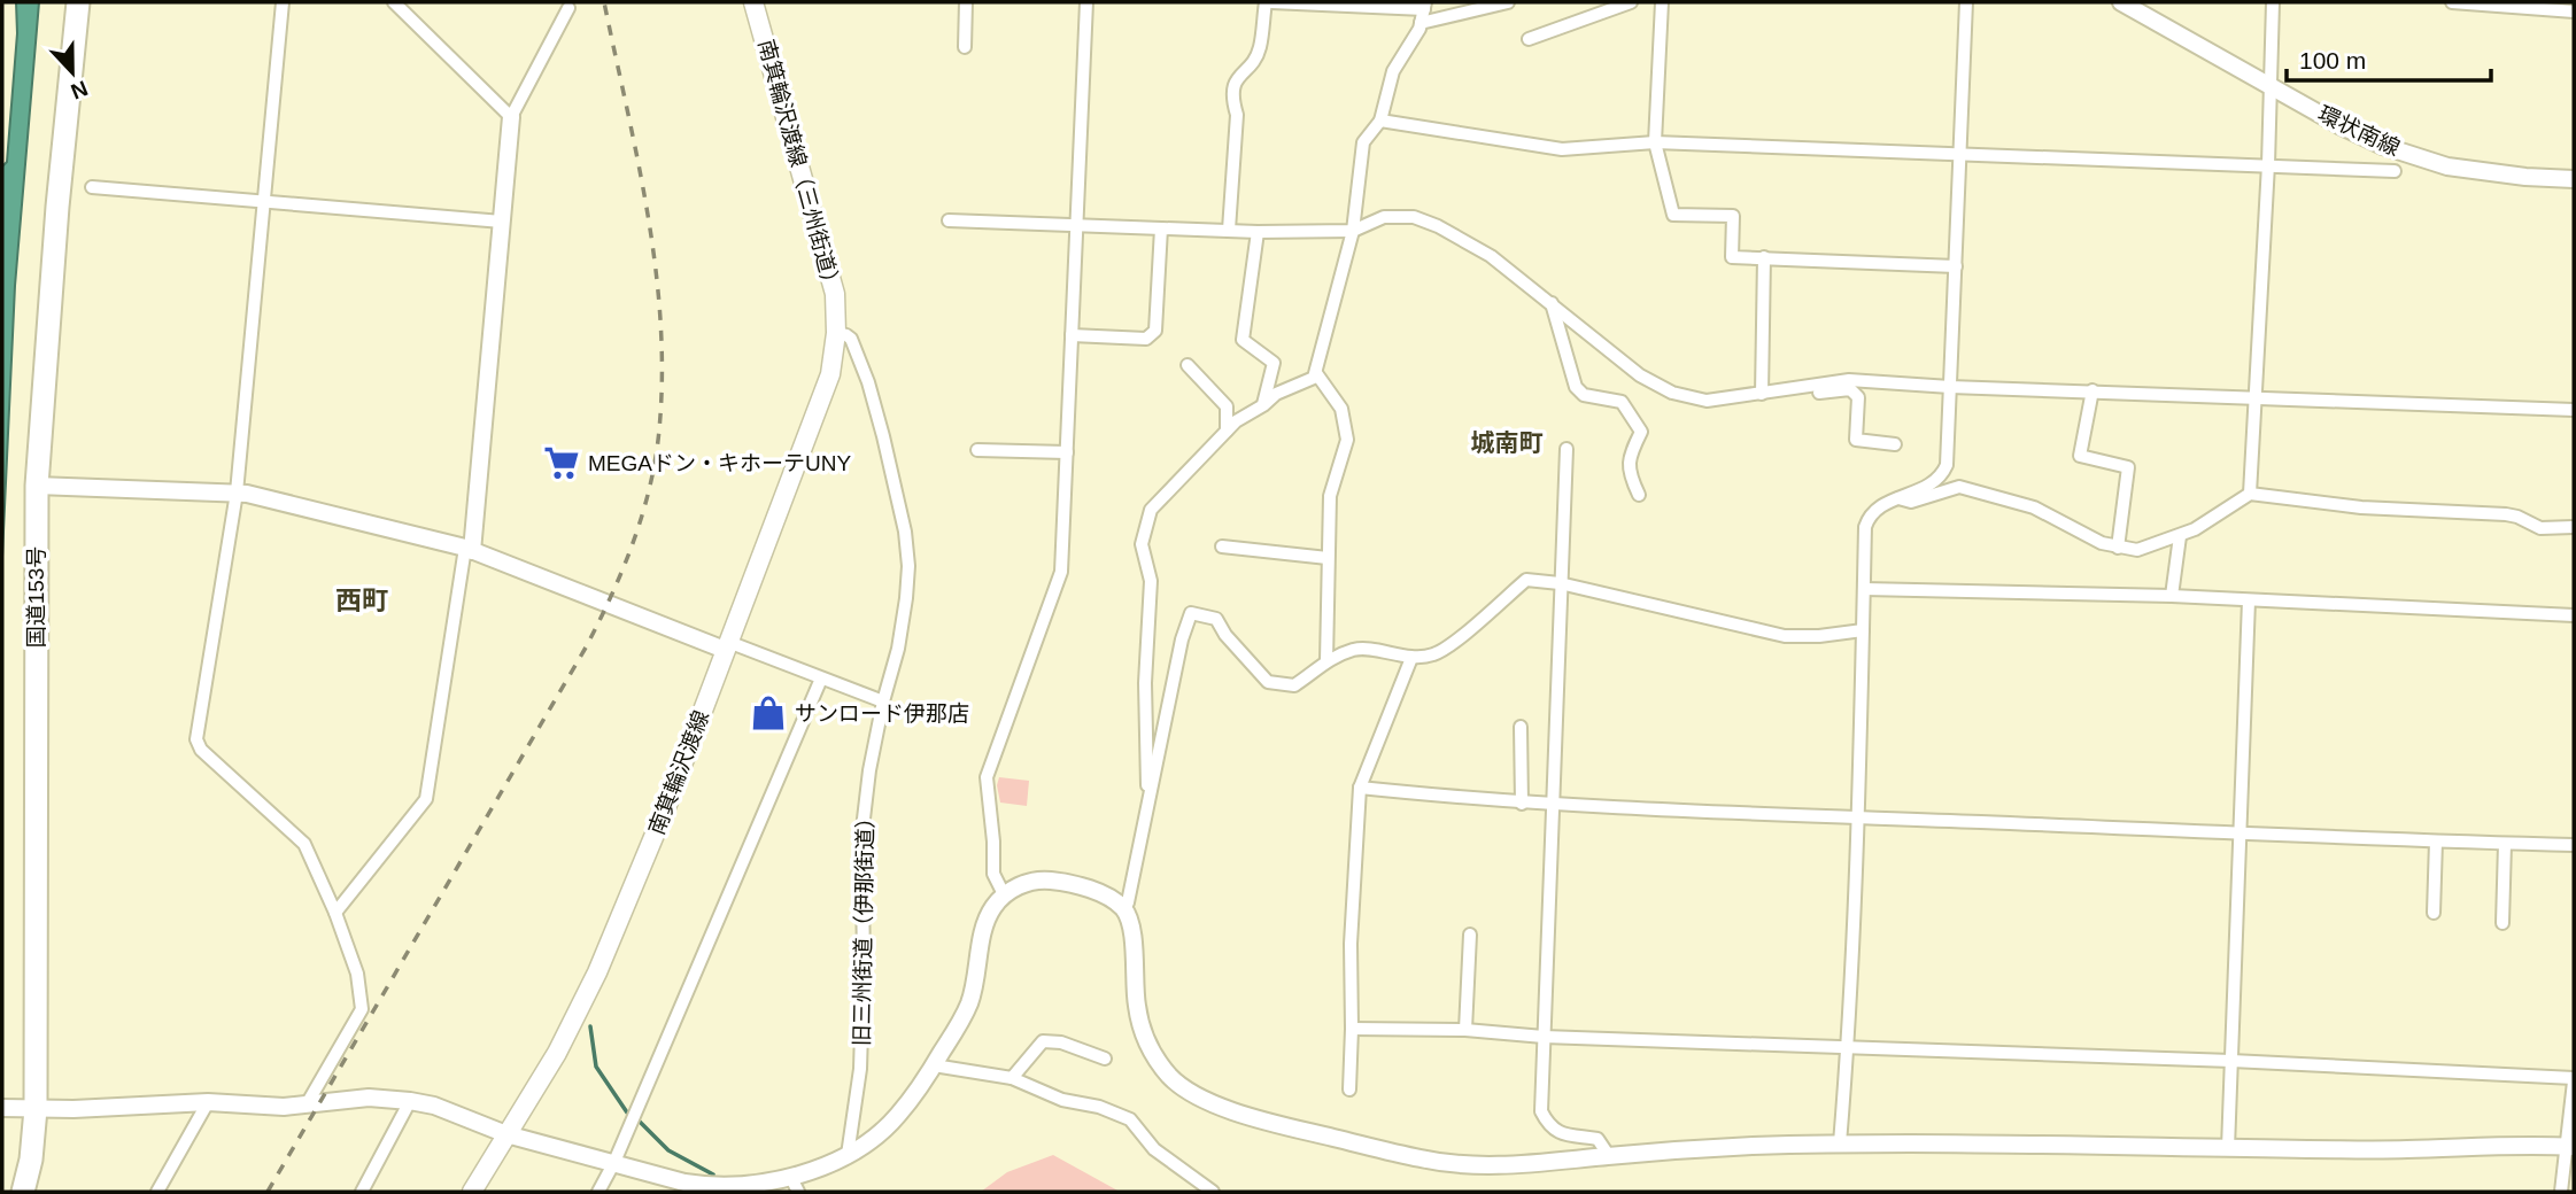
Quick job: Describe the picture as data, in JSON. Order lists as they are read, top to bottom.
{
  "streets": {
    "highway": ["国道153号"],
    "main road": ["南箕輪沢渡線（三州街道）", "南箕輪沢渡線"],
    "street": ["環状南線", "旧三州街道（伊那街道）"]
  },
  "crossings": [
    ["南箕輪沢渡線（三州街道）", "南箕輪沢渡線"],
    ["南箕輪沢渡線（三州街道）", "旧三州街道（伊那街道）"],
    ["南箕輪沢渡線", "旧三州街道（伊那街道）"]
  ],
  "districts": ["城南町", "西町"],
  "places": {
    "supermarket": ["MEGAドン・キホーテUNY"],
    "shop": ["サンロード伊那店"]
  },
  "scale_bar": "100 m",
  "north": "bottom"
}
